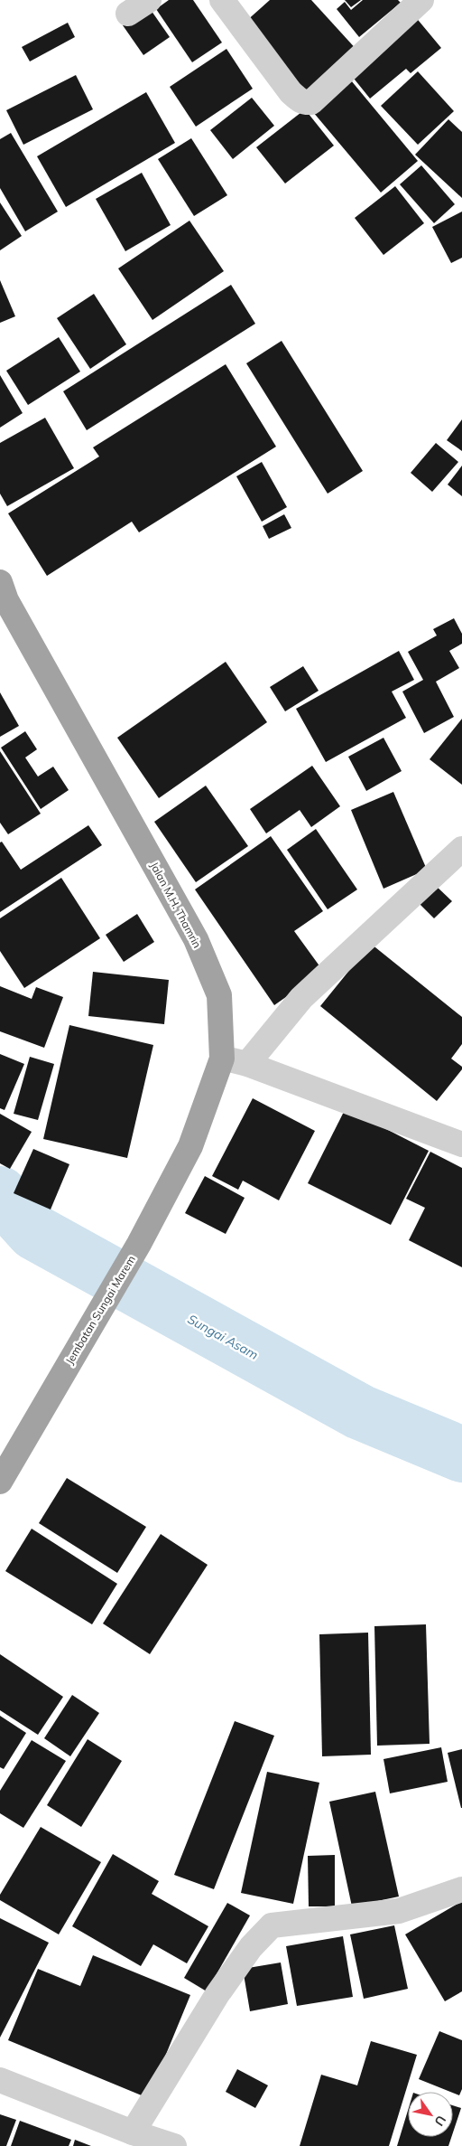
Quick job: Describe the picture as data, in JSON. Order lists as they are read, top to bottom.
{
  "streets": {
    "highway": ["Jalan M.H. Thamrin", "Jembatan Sungai Marem"]
  },
  "crossings": [
    ["Jalan M.H. Thamrin", "Jembatan Sungai Marem"]
  ],
  "water": ["Sungai Asam"],
  "north": "bottom right"
}
